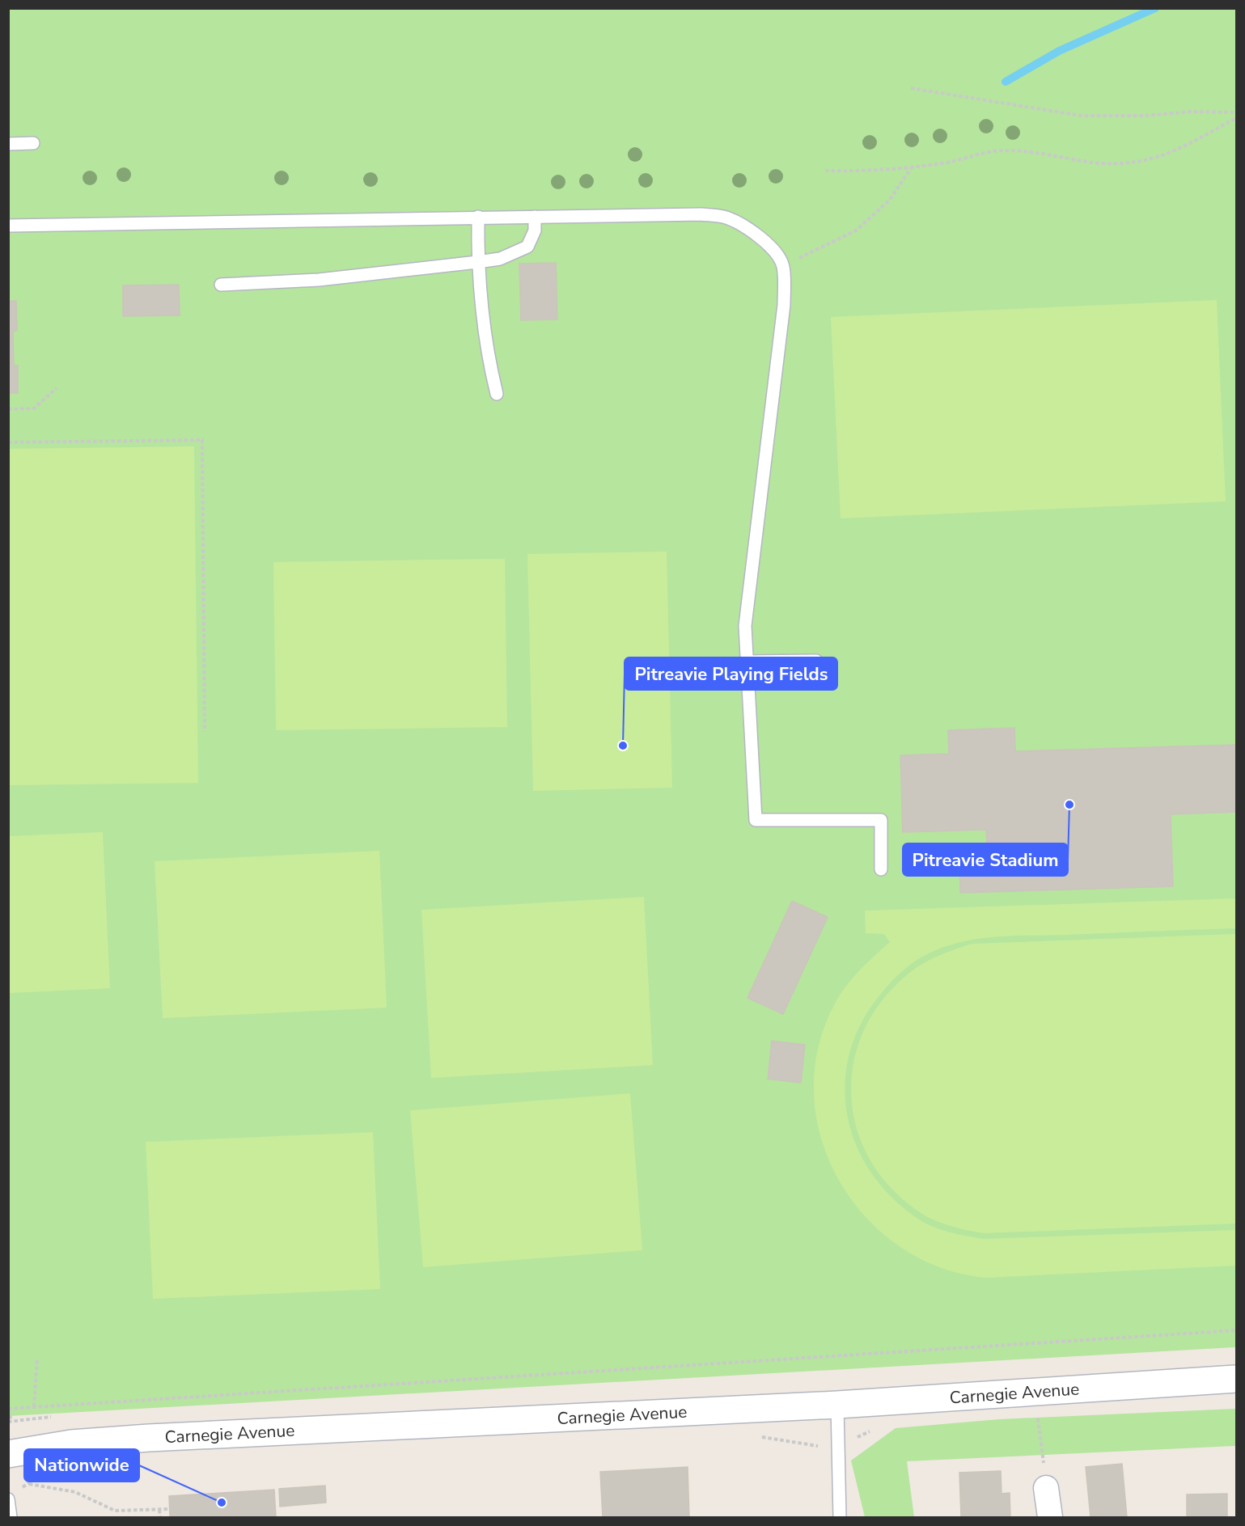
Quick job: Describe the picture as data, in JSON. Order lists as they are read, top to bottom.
{
  "streets": {
    "street": ["Carnegie Avenue"]
  },
  "places": ["Pitreavie Playing Fields", "Pitreavie Stadium", "Nationwide"]
}
